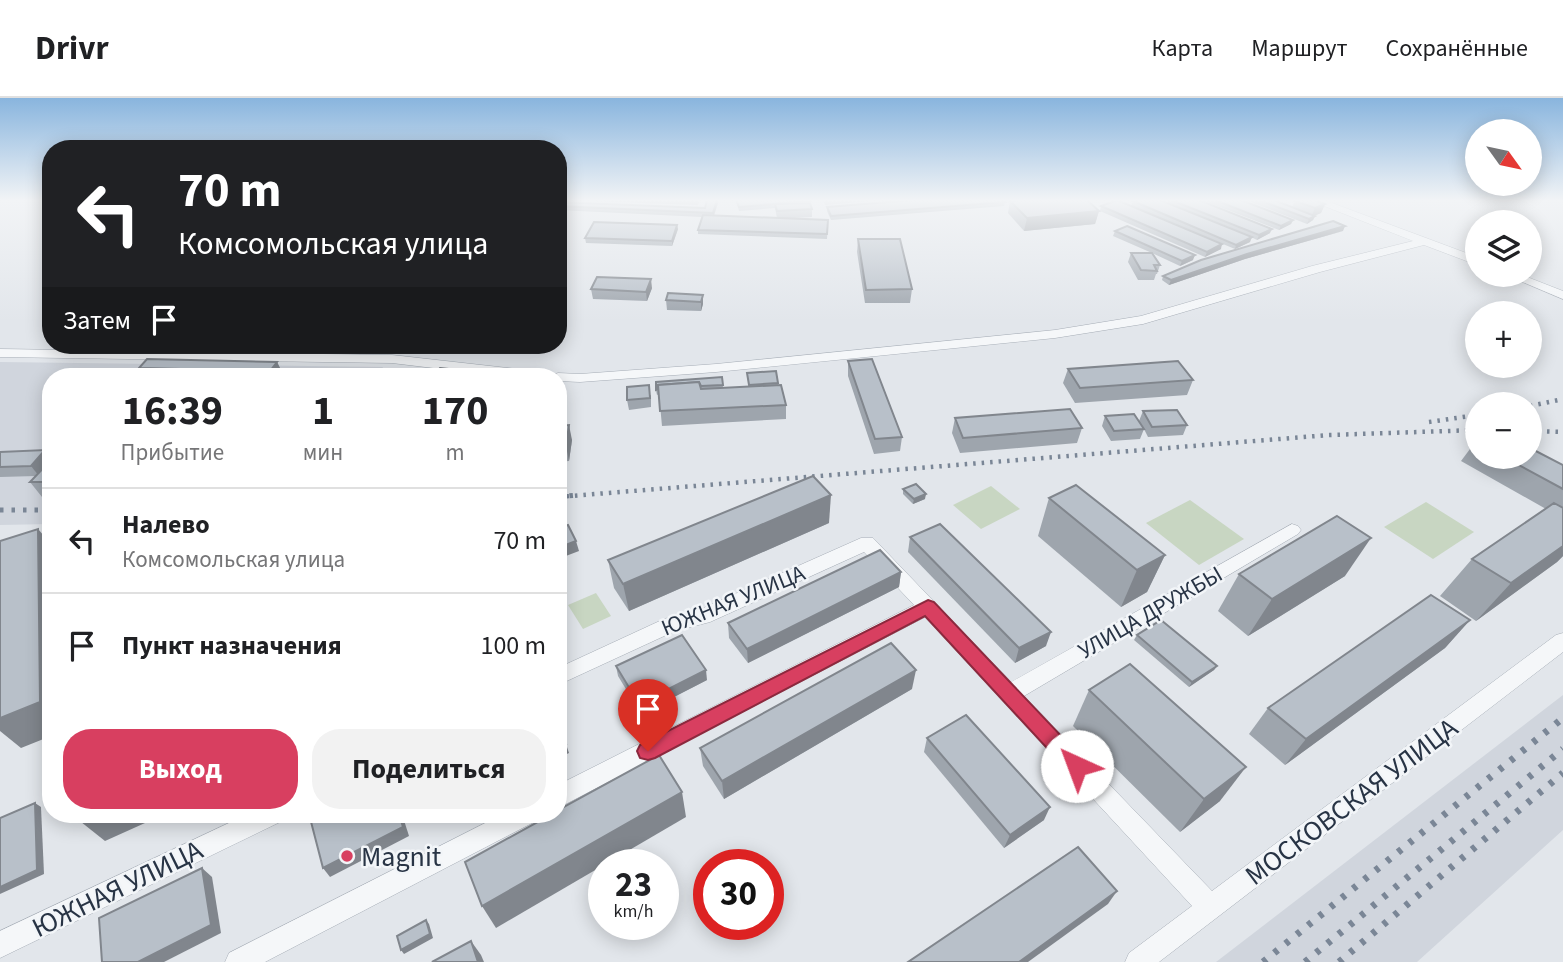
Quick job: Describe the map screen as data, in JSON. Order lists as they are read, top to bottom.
{
  "streets": {
    "street": ["ЮЖНАЯ УЛИЦА", "УЛИЦА ДРУЖБЫ", "МОСКОВСКАЯ УЛИЦА"]
  },
  "places": ["Magnit"],
  "north": "bottom right",
  "page": {
    "header": "Drivr",
    "nav": ["Карта", "Маршрут", "Сохранённые"],
    "map_buttons": ["+", "−"],
    "turn": ["70 m", "Комсомольская улица"],
    "then": "Затем",
    "eta": [
      "16:39",
      "Прибытие",
      "1",
      "мин",
      "170",
      "m"
    ],
    "list": [
      {
        "name": "Налево",
        "note": "Комсомольская улица",
        "value": "70 m"
      },
      {
        "name": "Пункт назначения",
        "value": "100 m"
      }
    ],
    "buttons": ["Выход", "Поделиться"],
    "speed": "23 km/h",
    "limit": "30"
  }
}
